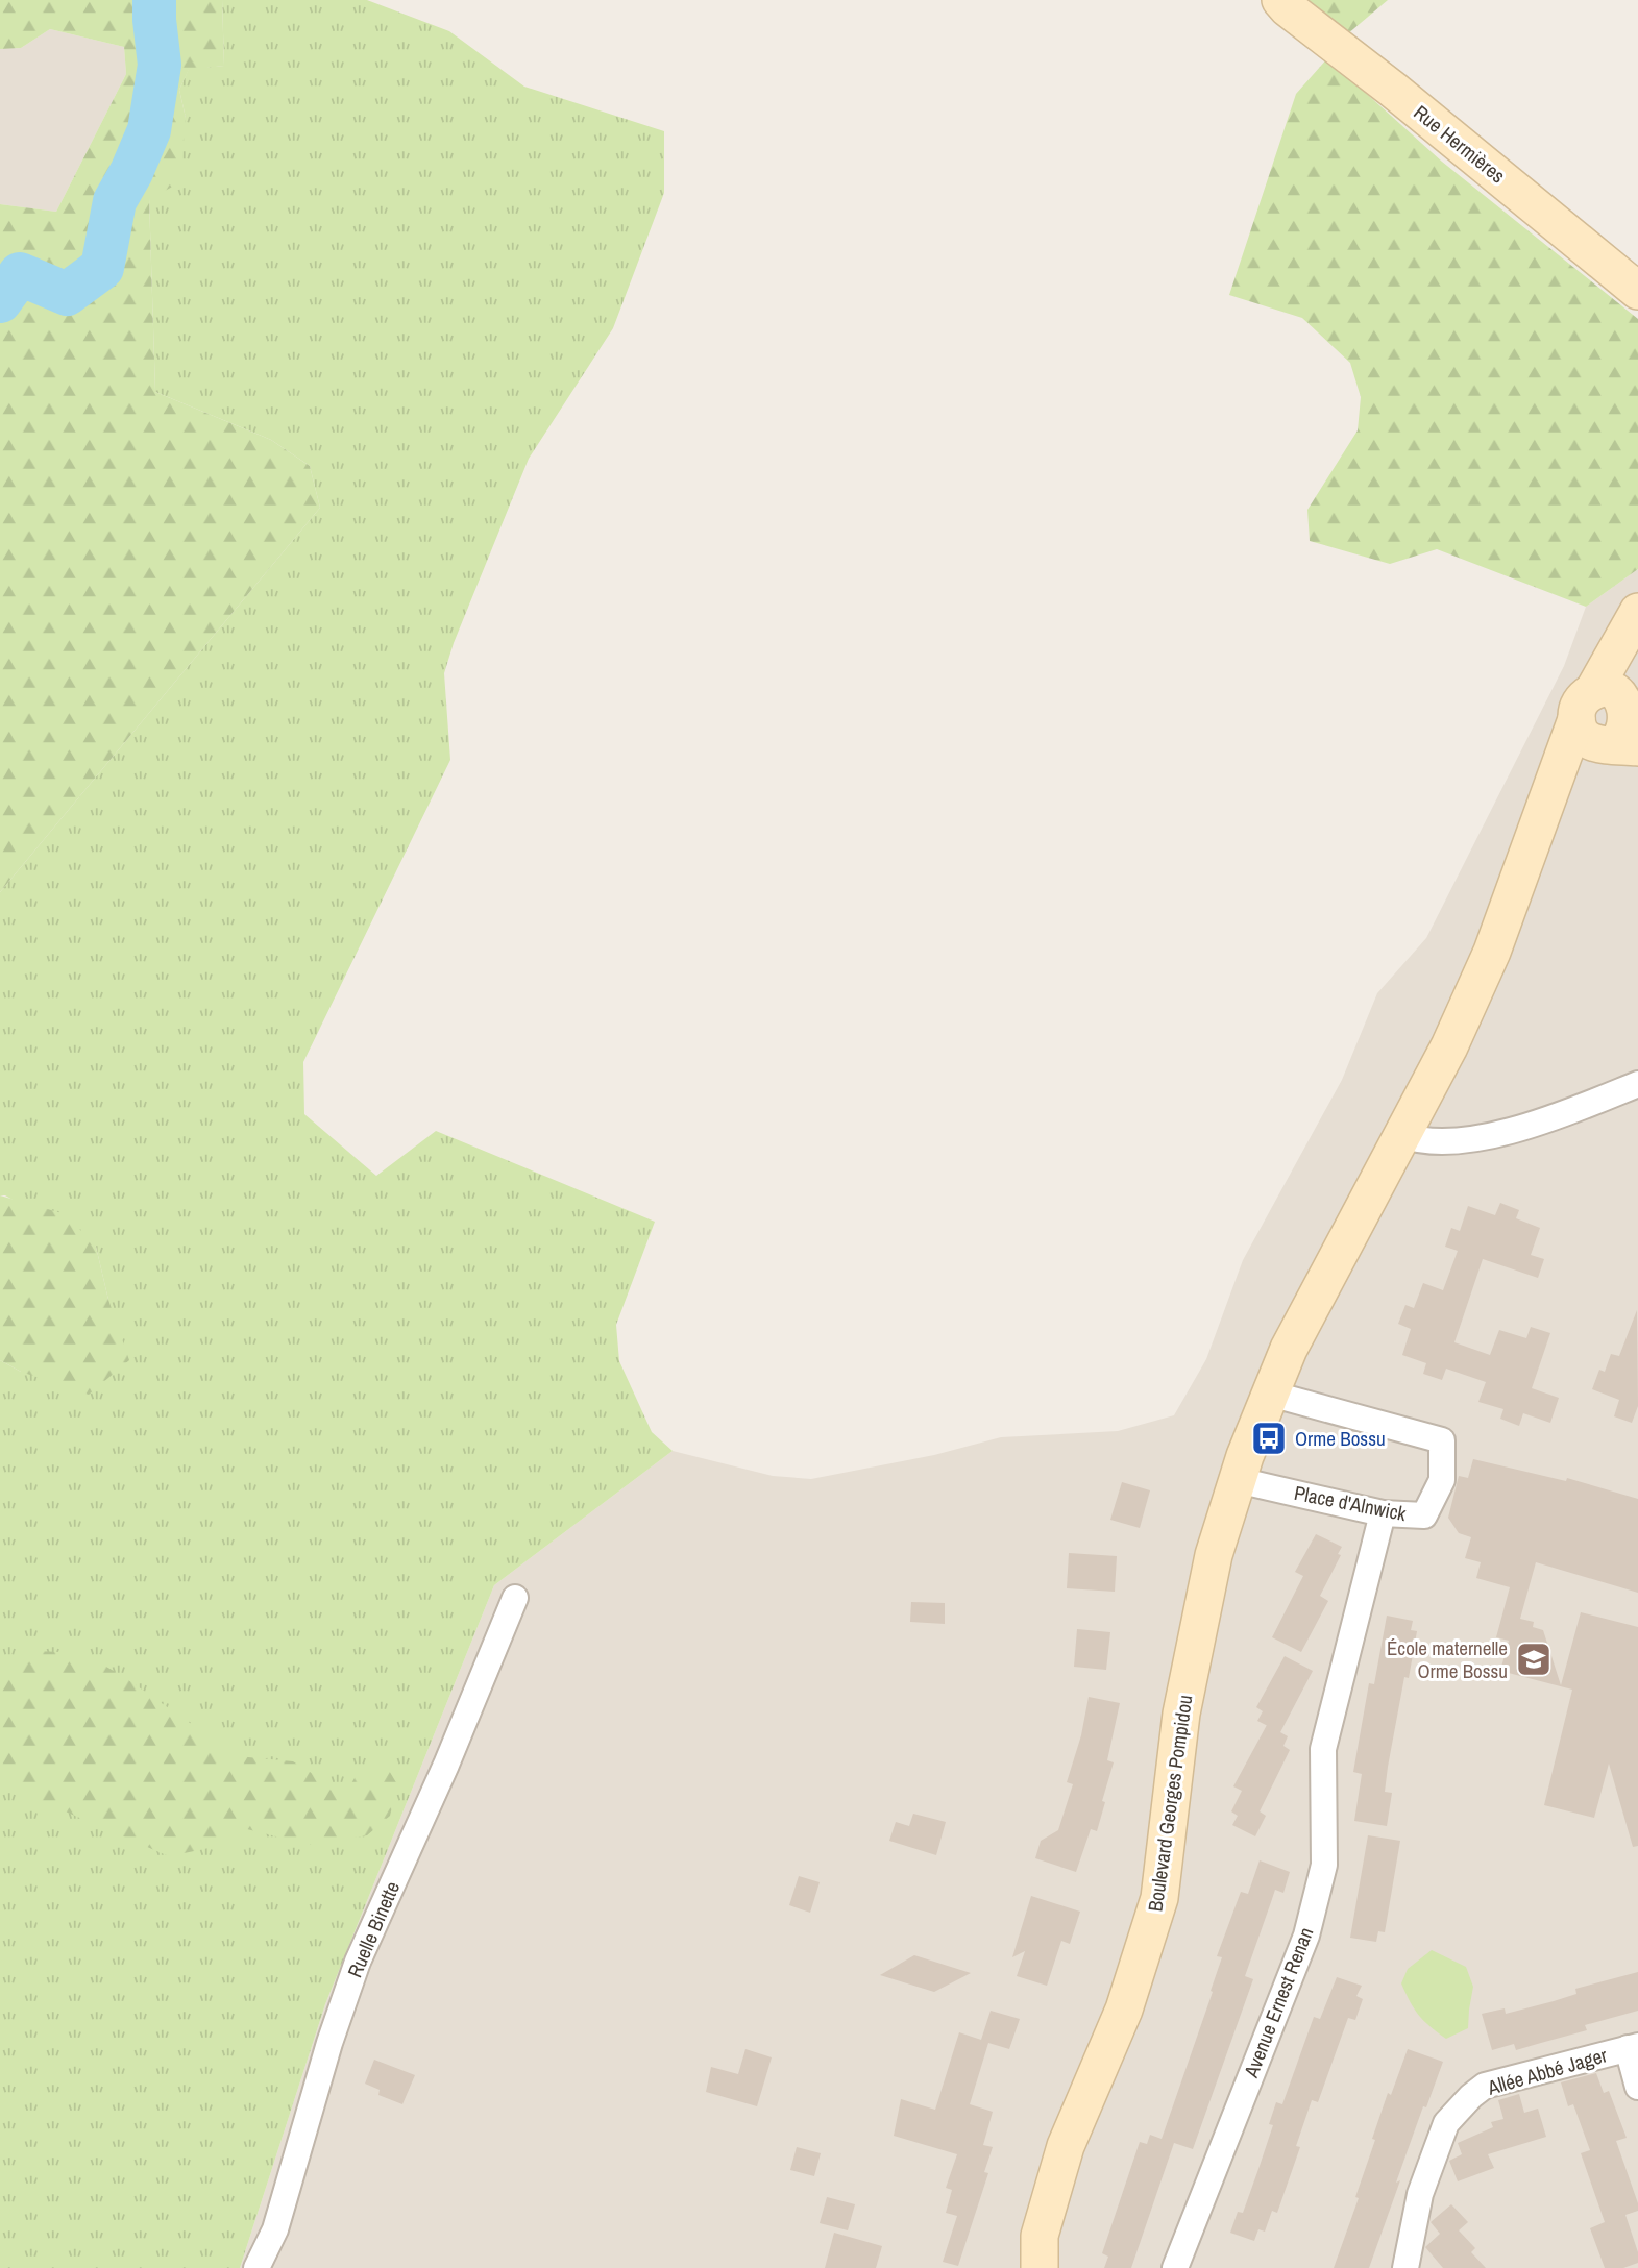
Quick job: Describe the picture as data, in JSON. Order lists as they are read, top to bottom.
{
  "streets": {
    "main road": ["Rue Hermières", "Boulevard Georges Pompidou"],
    "street": [
      "Place d'Alnwick",
      "Ruelle Binette",
      "Avenue Ernest Renan",
      "Allée Abbé Jager"
    ]
  },
  "crossings": [
    ["Place d'Alnwick", "Boulevard Georges Pompidou"],
    ["Place d'Alnwick", "Avenue Ernest Renan"]
  ],
  "places": {
    "bus stop": ["Orme Bossu"],
    "school or university": ["École maternelle Orme Bossu"]
  }
}
